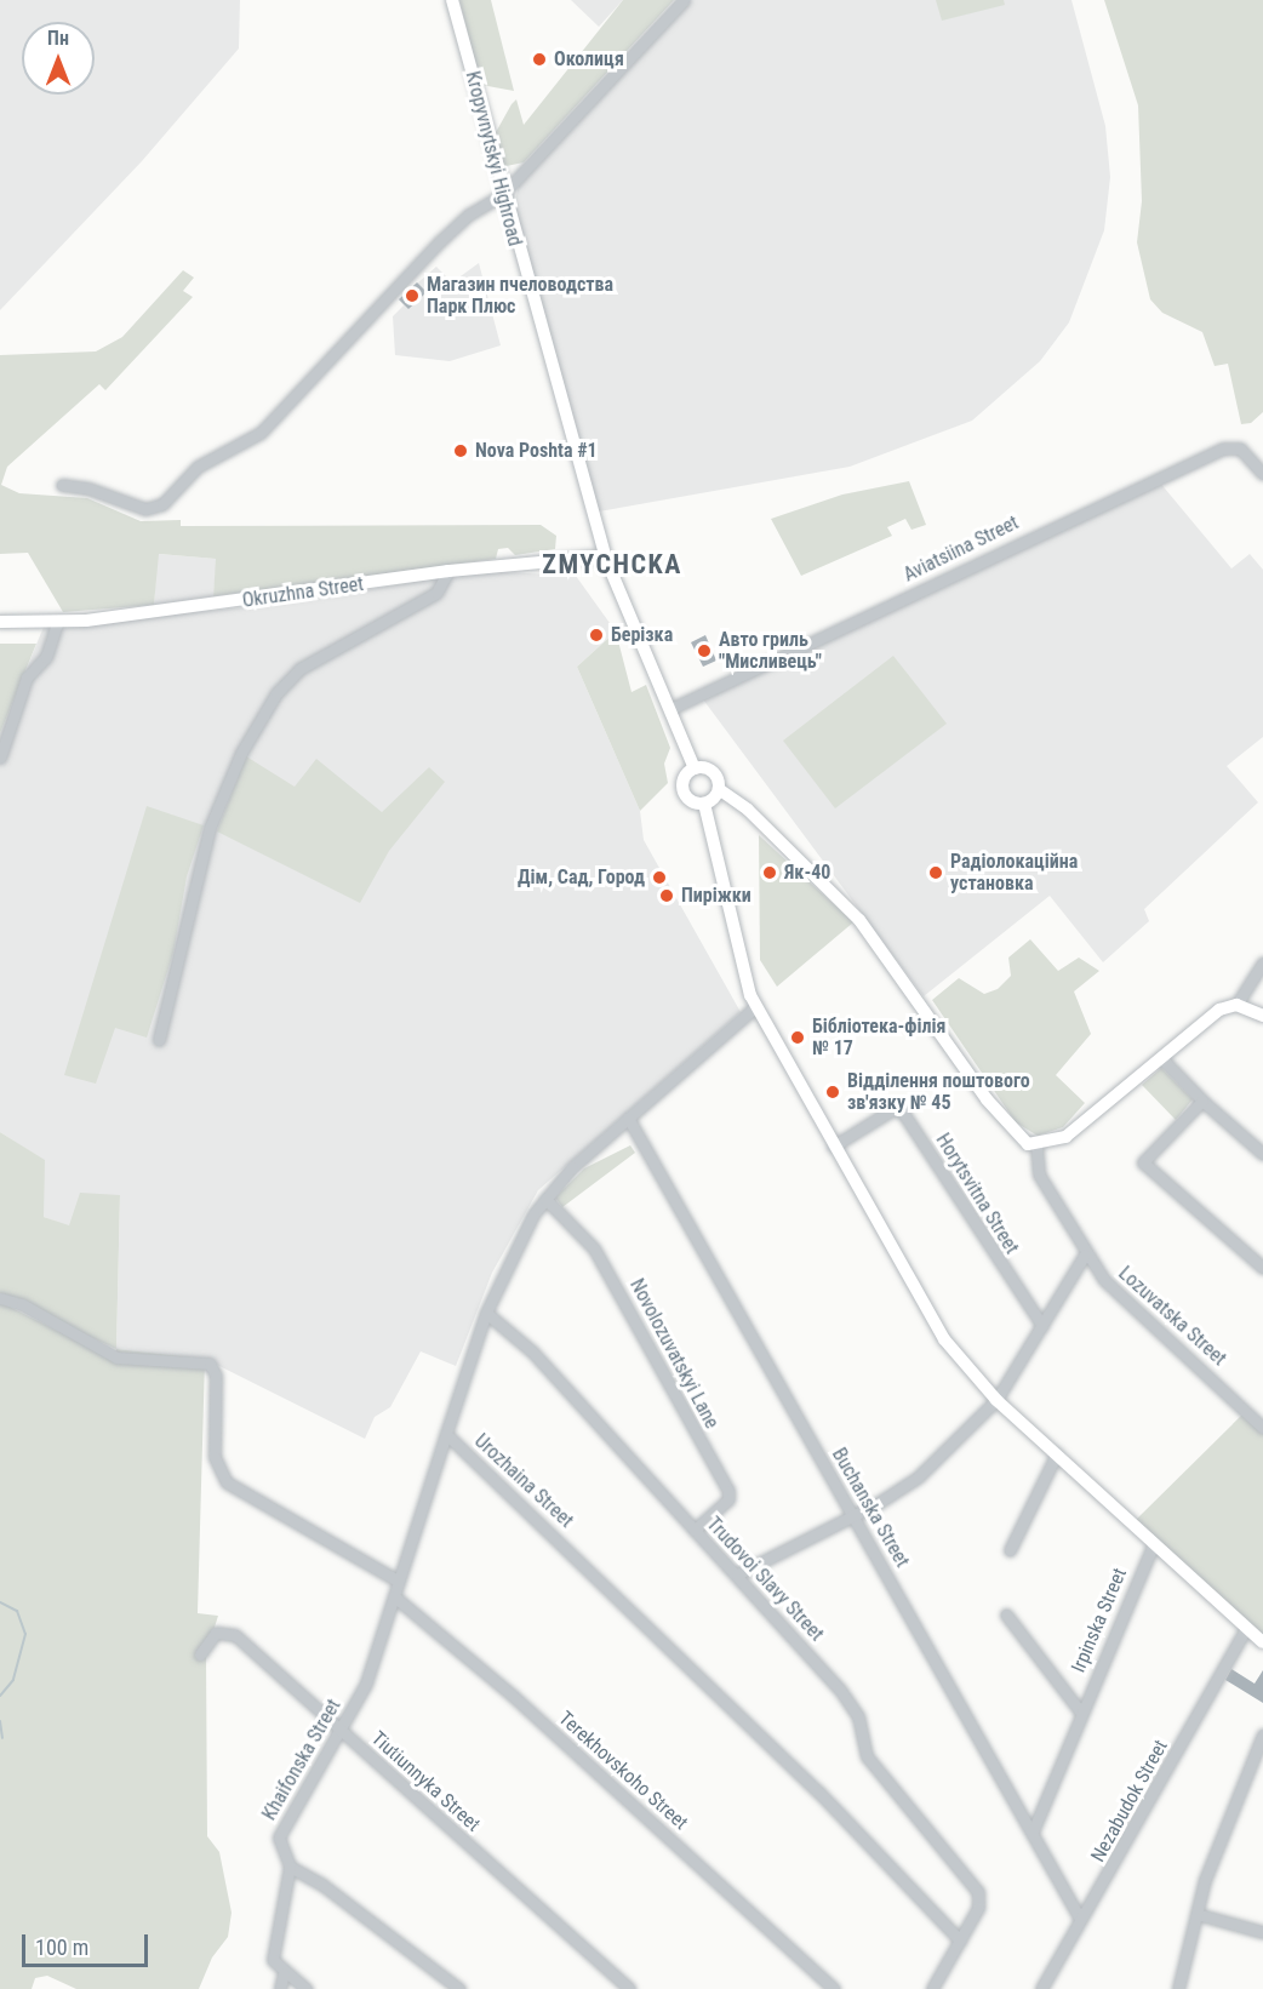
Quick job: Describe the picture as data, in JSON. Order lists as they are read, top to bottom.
{
  "streets": {
    "main road": ["Kropyvnytskyi Highroad", "Okruzhna Street"],
    "street": [
      "Aviatsiina Street",
      "Horytsvitna Street",
      "Lozuvatska Street",
      "Novolozuvatskyi Lane",
      "Urozhaina Street",
      "Buchanska Street",
      "Trudovoi Slavy Street",
      "Irpinska Street",
      "Khaifonska Street",
      "Terekhovskoho Street",
      "Tiutiunnyka Street",
      "Nezabudok Street"
    ]
  },
  "crossings": [
    ["Kropyvnytskyi Highroad", "Aviatsiina Street"],
    ["Kropyvnytskyi Highroad", "Okruzhna Street"],
    ["Novolozuvatskyi Lane", "Urozhaina Street"],
    ["Novolozuvatskyi Lane", "Trudovoi Slavy Street"],
    ["Urozhaina Street", "Buchanska Street"],
    ["Urozhaina Street", "Trudovoi Slavy Street"],
    ["Buchanska Street", "Irpinska Street"],
    ["Buchanska Street", "Nezabudok Street"],
    ["Khaifonska Street", "Terekhovskoho Street"],
    ["Khaifonska Street", "Tiutiunnyka Street"]
  ],
  "districts": ["ZMYCHCKA"],
  "places": [
    "Околиця",
    "Магазин пчеловодства Парк Плюс",
    "Nova Poshta #1",
    "Берізка",
    "Авто гриль \"Мисливець\"",
    "Як-40",
    "Радіолокаційна установка",
    "Дім, Сад, Город",
    "Пиріжки",
    "Бібліотека-філія № 17",
    "Відділення поштового зв'язку № 45"
  ],
  "scale_bar": "100 m",
  "north": "top"
}
